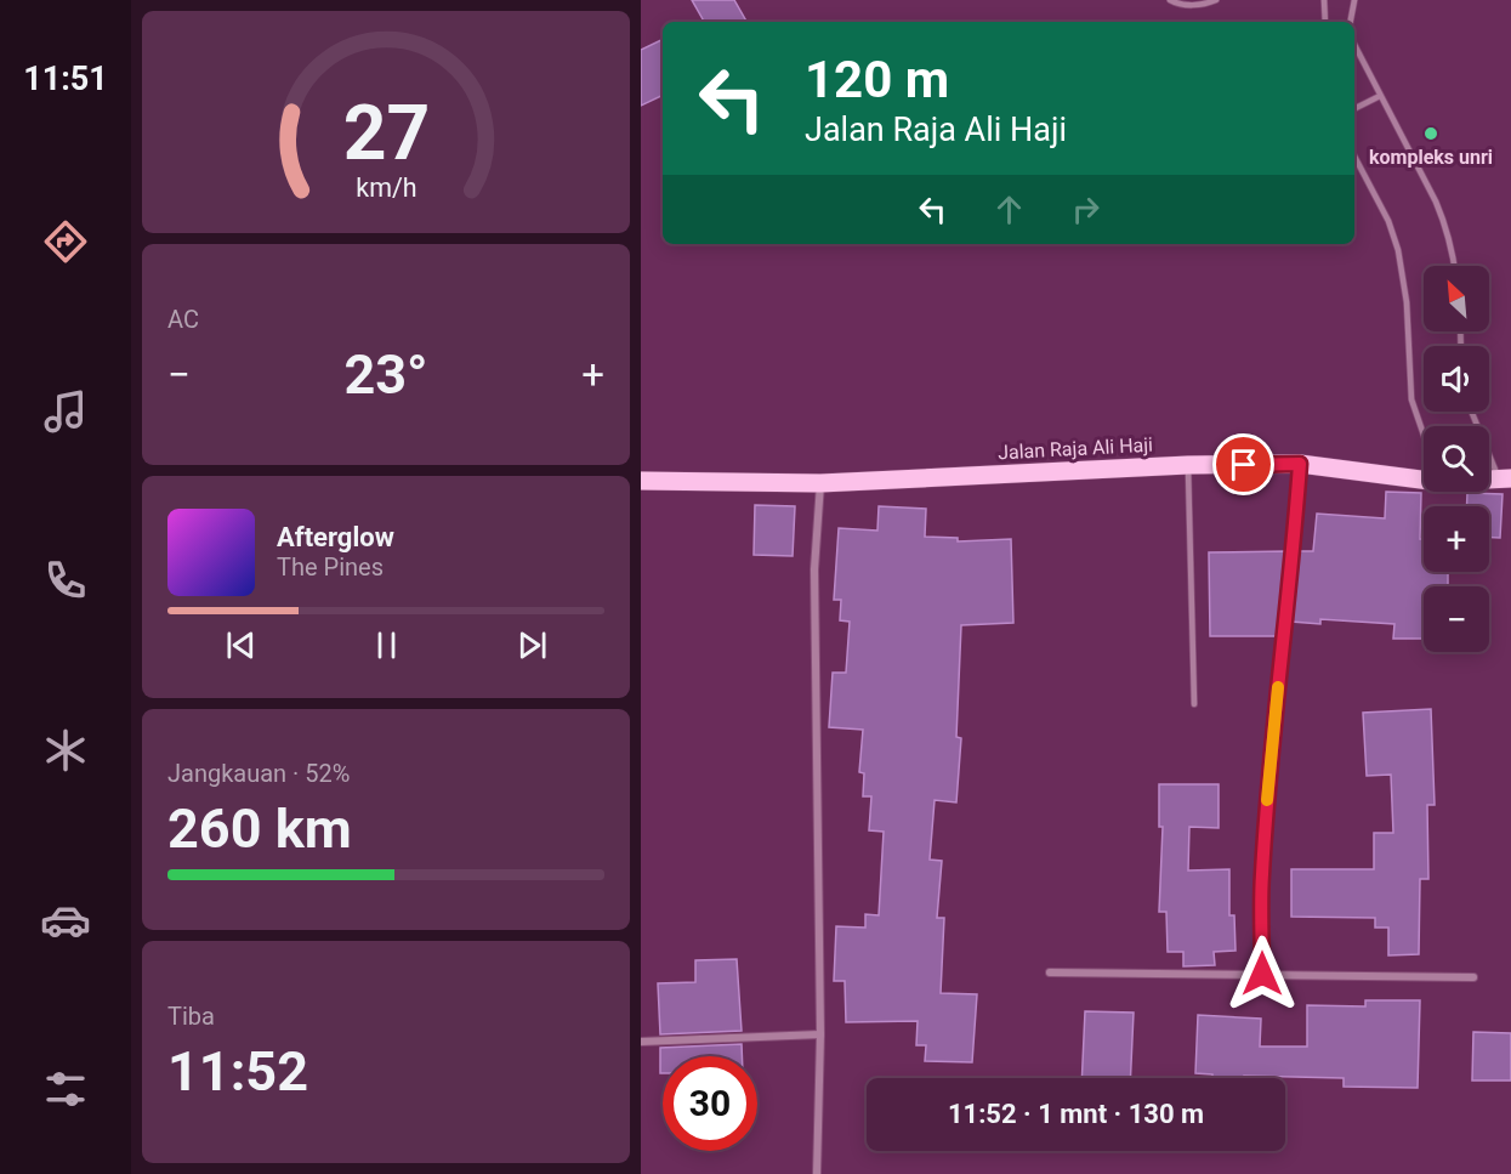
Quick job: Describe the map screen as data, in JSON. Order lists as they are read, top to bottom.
{
  "streets": {
    "main road": ["Jalan Raja Ali Haji"]
  },
  "places": ["kompleks unri"],
  "north": "top left",
  "page": {
    "tabs": "11:51",
    "turn": ["120 m", "Jalan Raja Ali Haji"],
    "tile": [
      "AC",
      ["Jangkauan · 52%", "260 km"],
      ["Tiba", "11:52"]
    ],
    "map_buttons": ["+", "−"],
    "heat": ["−", "23°", "+"],
    "song": ["Afterglow", "The Pines"],
    "limit": "30",
    "trip": "11:52 · 1 mnt · 130 m",
    "gauge": ["27", "km/h"]
  }
}
